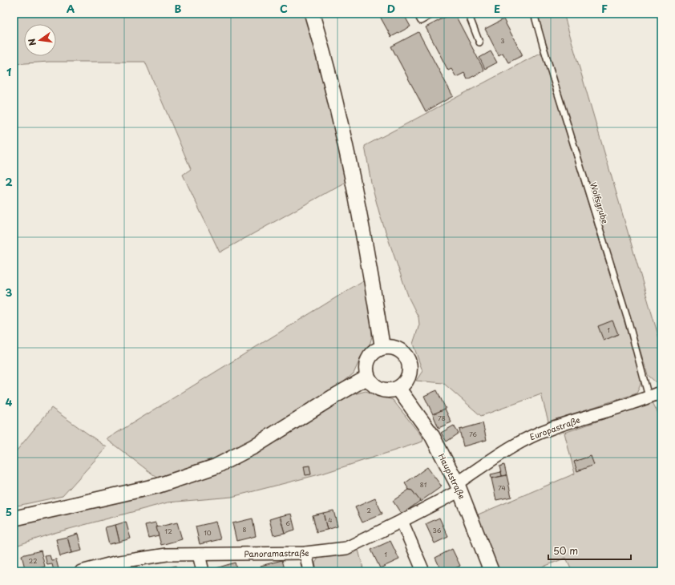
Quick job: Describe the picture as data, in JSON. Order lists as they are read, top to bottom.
{
  "streets": {
    "street": ["Europastraße", "Hauptstraße", "Panoramastraße"],
    "lane": ["Wolfsgrube"]
  },
  "crossings": [
    ["Wolfsgrube", "Europastraße"],
    ["Europastraße", "Hauptstraße"],
    ["Europastraße", "Panoramastraße"],
    ["Hauptstraße", "Panoramastraße"]
  ],
  "house_numbers": [
    "3",
    "1",
    "78",
    "76",
    "81",
    "74",
    "2",
    "4",
    "6",
    "8",
    "36",
    "12",
    "10",
    "1",
    "22"
  ],
  "scale_bar": "50 m",
  "north": "left",
  "grid": {
    "columns": [
      "A",
      "B",
      "C",
      "D",
      "E",
      "F"
    ],
    "rows": [
      "1",
      "2",
      "3",
      "4",
      "5"
    ]
  }
}
